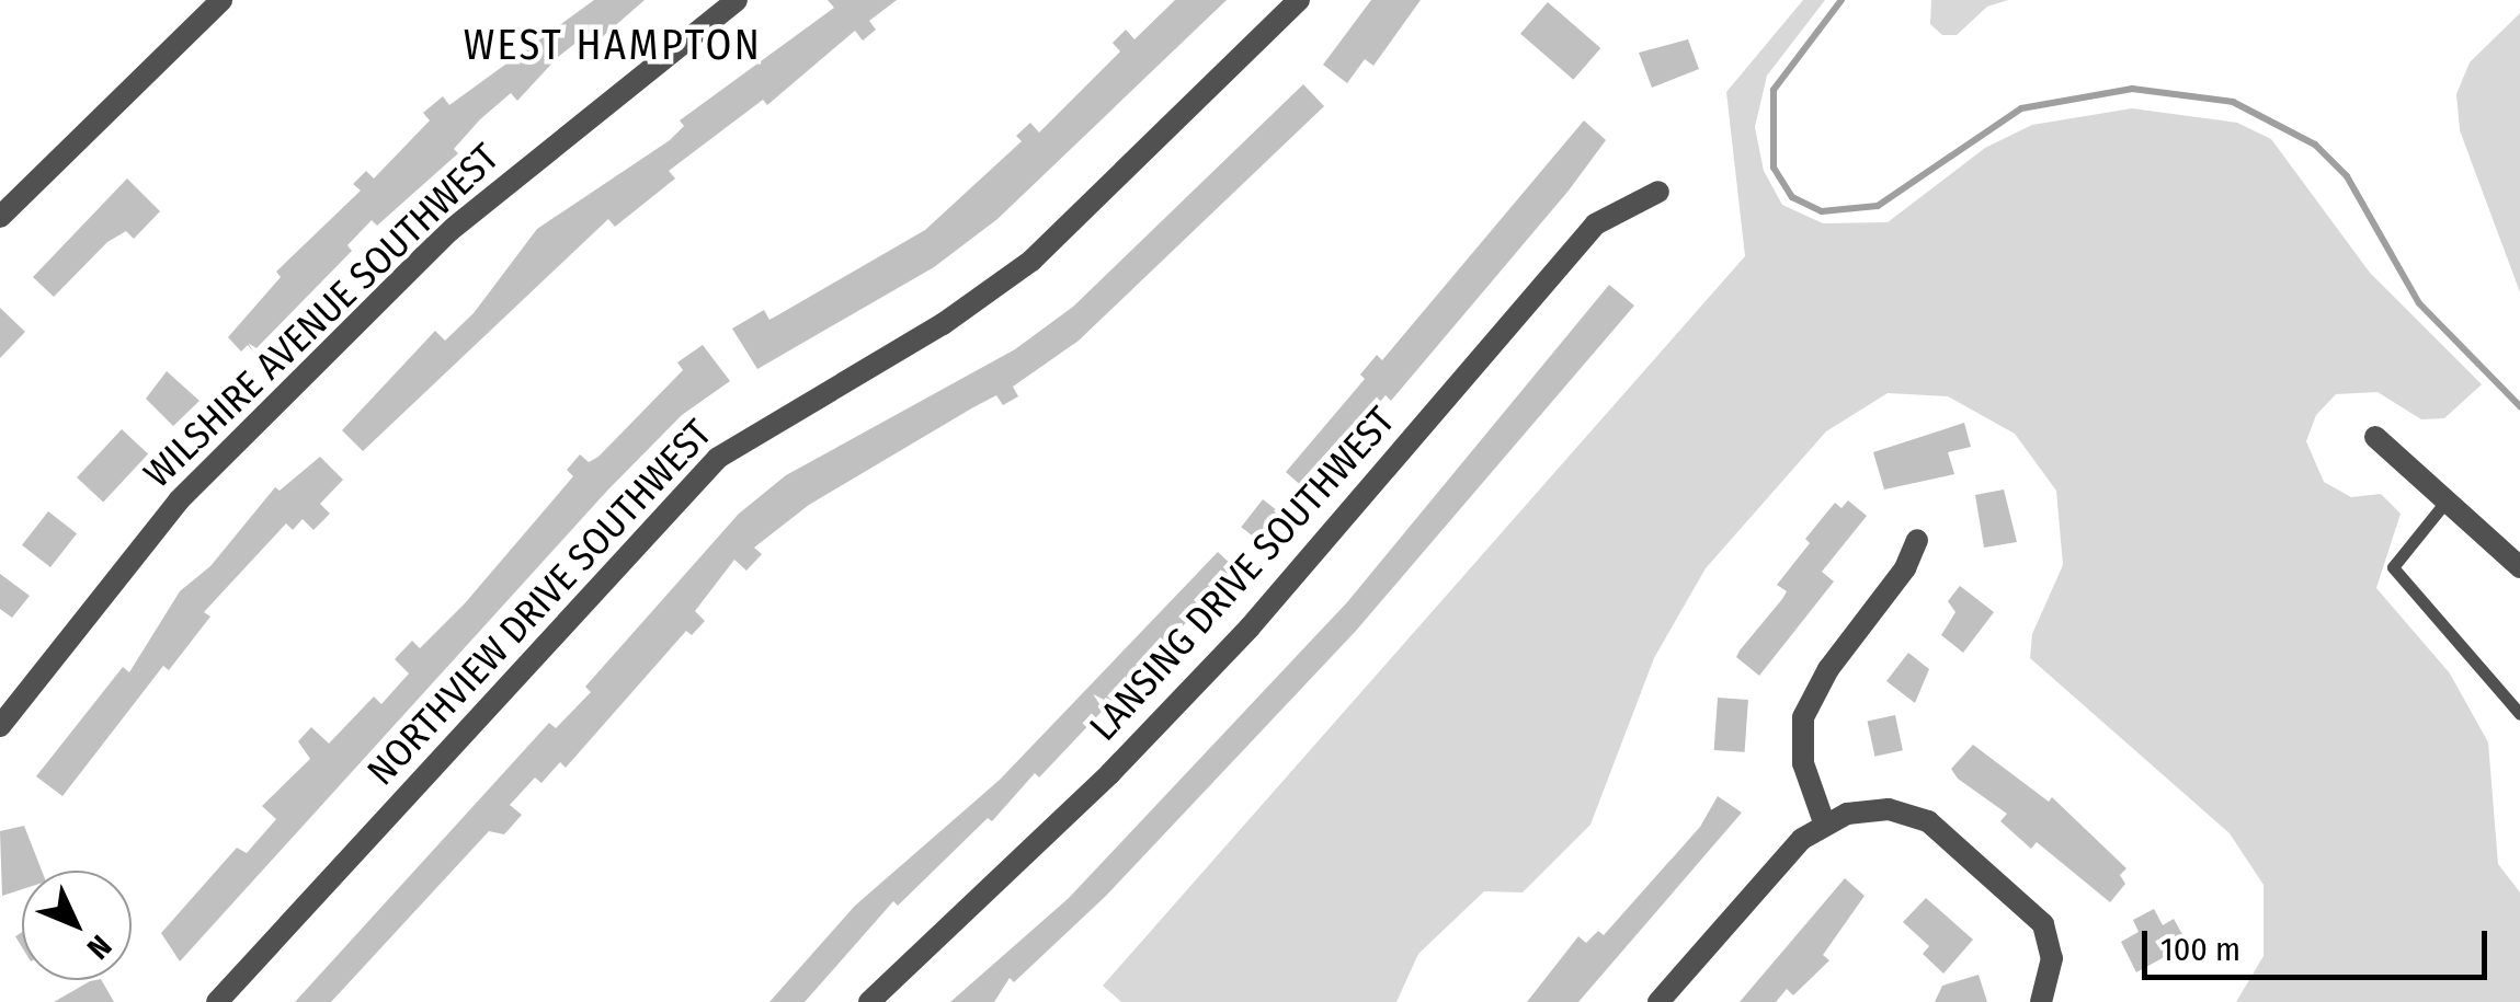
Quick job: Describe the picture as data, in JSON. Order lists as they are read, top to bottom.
{
  "streets": {
    "street": ["WILSHIRE AVENUE SOUTHWEST", "LANSING DRIVE SOUTHWEST", "NORTHVIEW DRIVE SOUTHWEST"]
  },
  "districts": ["WEST HAMPTON"],
  "scale_bar": "100 m",
  "north": "bottom right"
}
